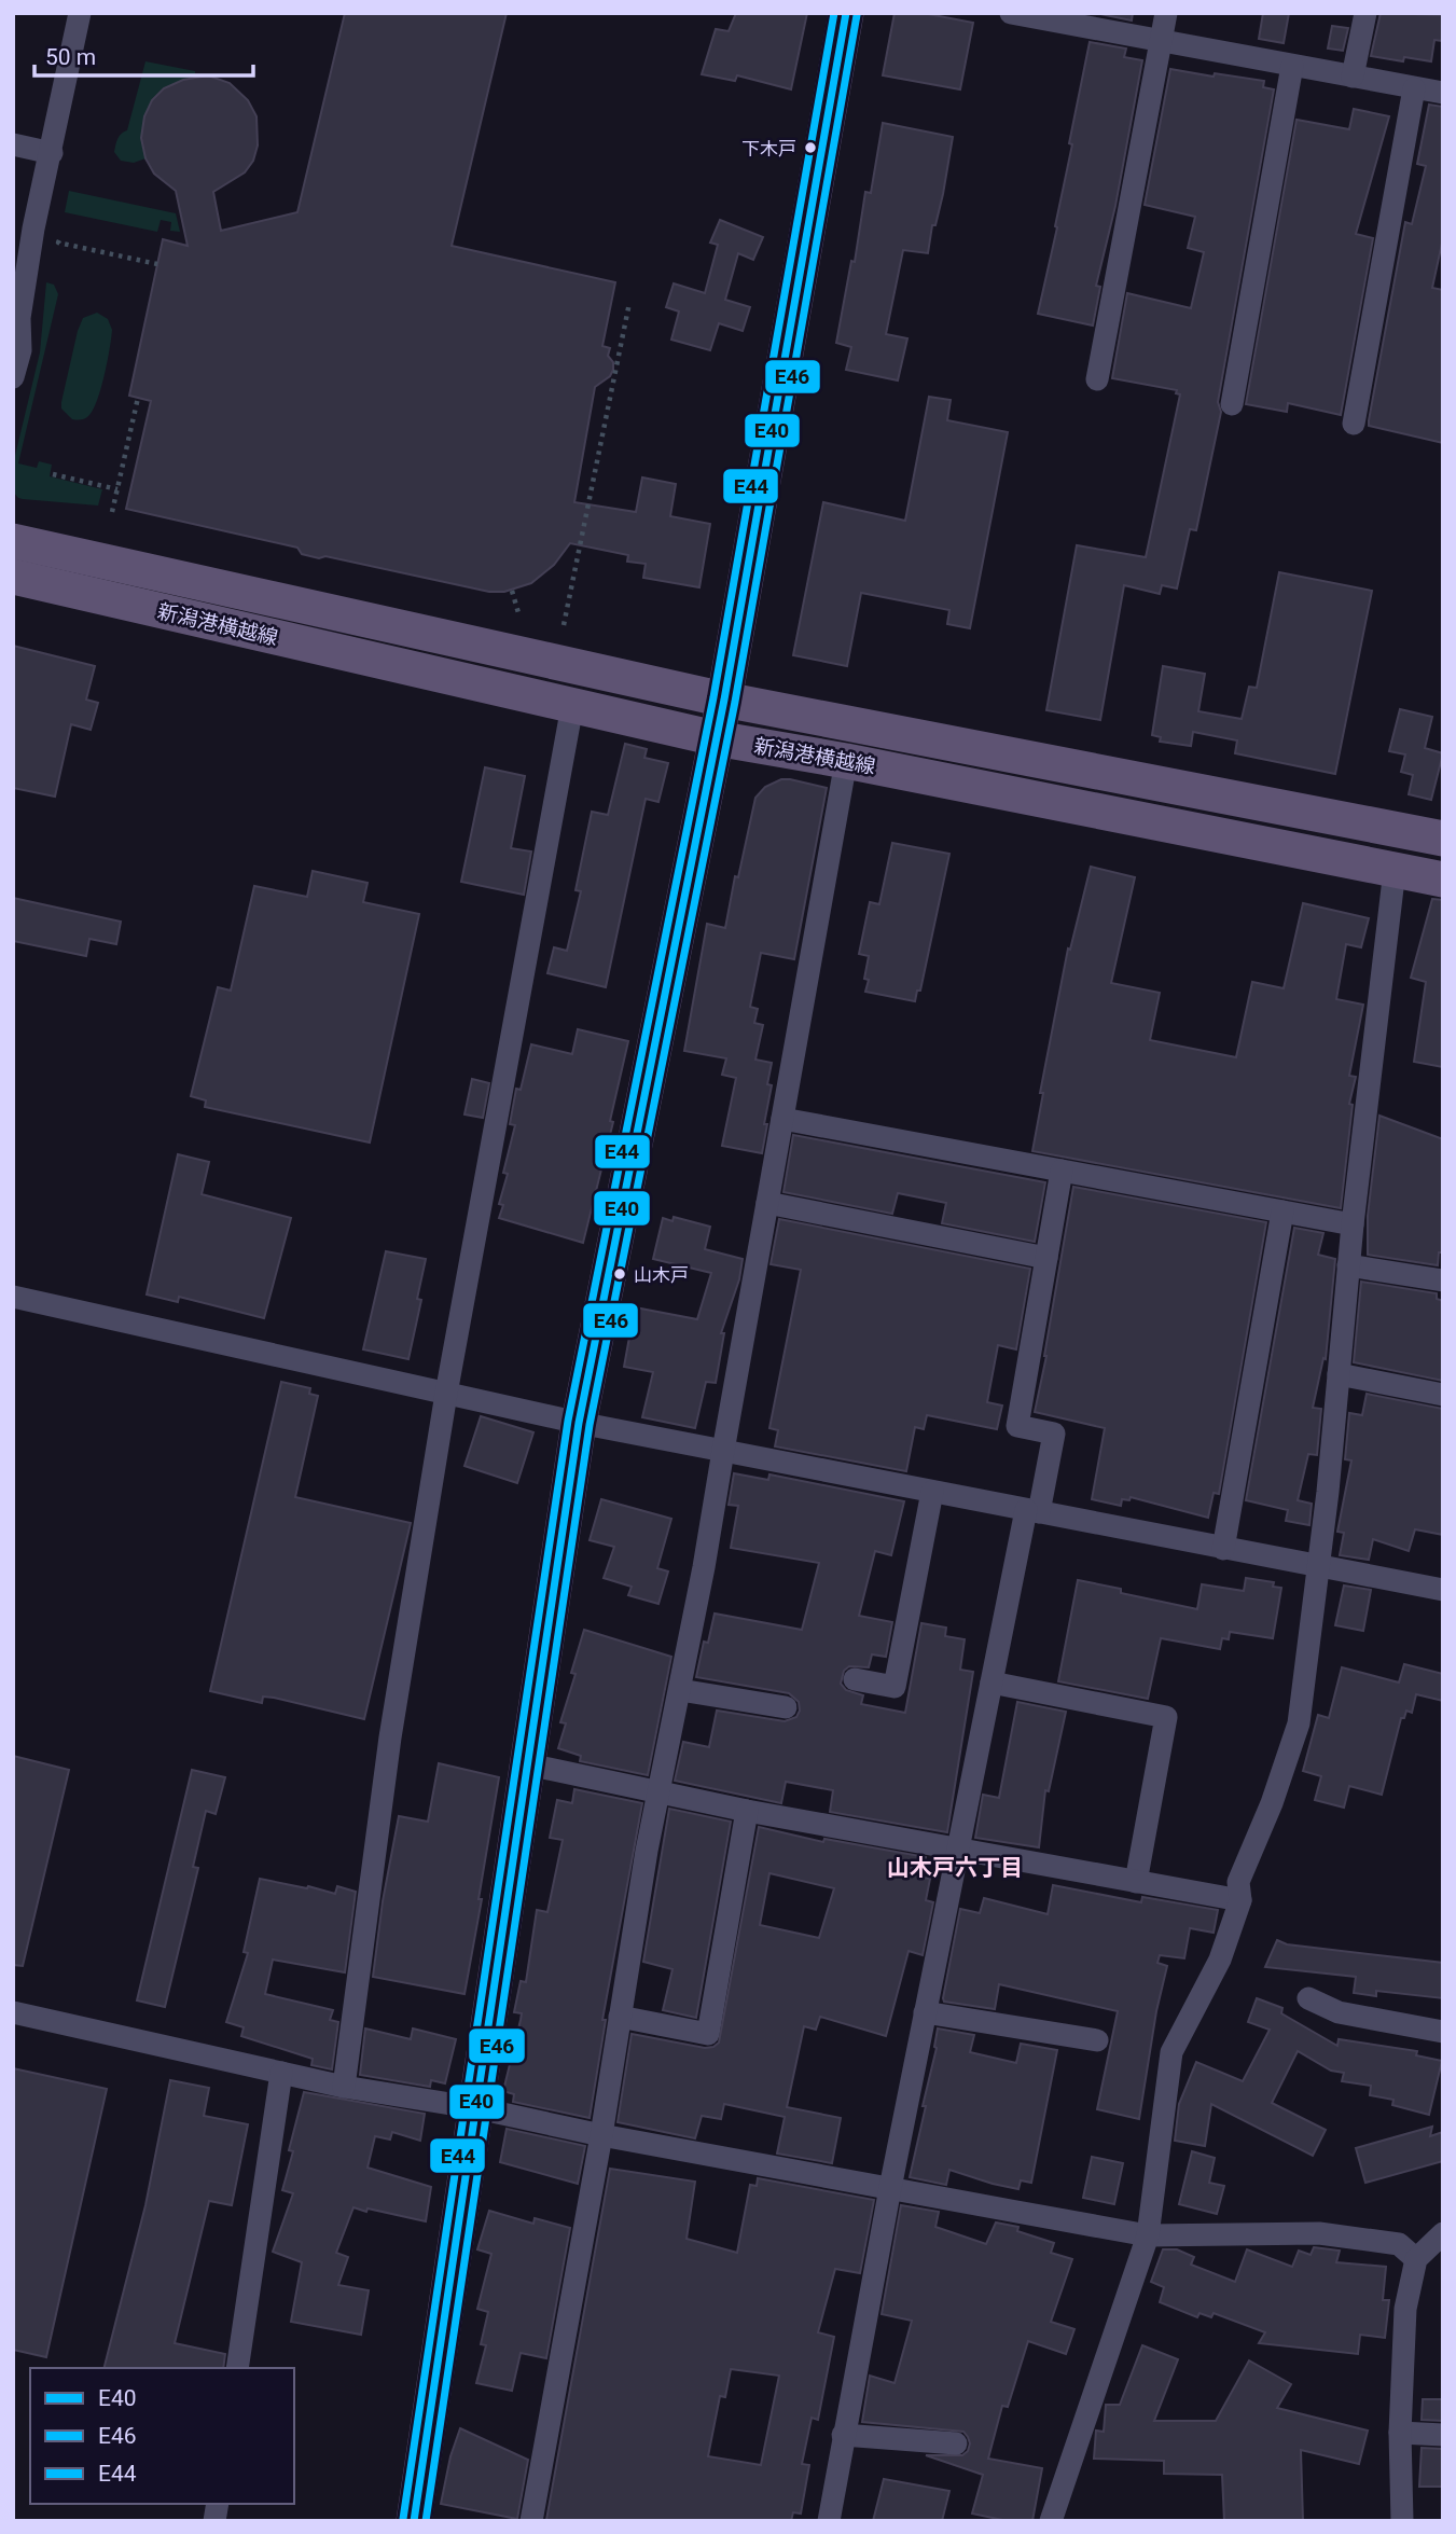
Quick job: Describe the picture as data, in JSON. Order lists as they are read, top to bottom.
{
  "streets": {
    "main road": ["新潟港横越線"]
  },
  "districts": ["山木戸六丁目"],
  "places": ["下木戸", "山木戸"],
  "lines": ["transit line E40", "transit line E44", "transit line E46"],
  "legend": ["E40", "E46", "E44"],
  "scale_bar": "50 m"
}
